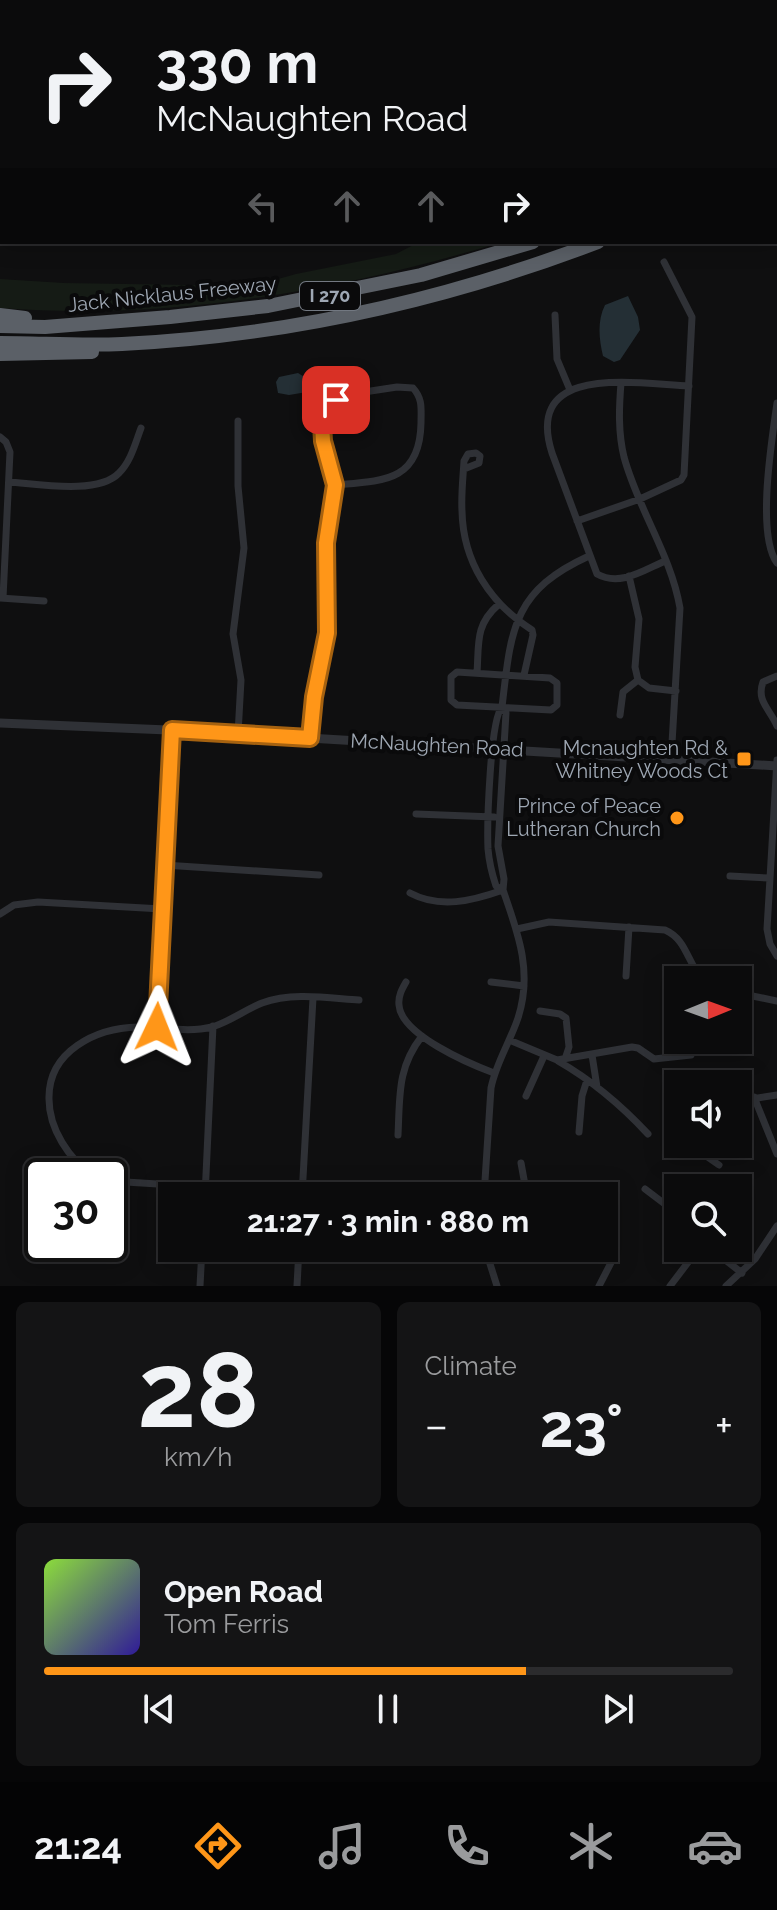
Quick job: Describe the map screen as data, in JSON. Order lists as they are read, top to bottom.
{
  "streets": {
    "highway": ["Jack Nicklaus Freeway", "I 270"],
    "street": ["McNaughten Road"]
  },
  "places": {
    "transit": ["Mcnaughten Rd & Whitney Woods Ct"],
    "other": ["Prince of Peace Lutheran Church"]
  },
  "north": "right",
  "page": {
    "turn": ["330 m", "McNaughten Road"],
    "limit": "30",
    "trip": "21:27 · 3 min · 880 m",
    "tile": [
      ["28", "km/h"],
      "Climate"
    ],
    "heat": ["−", "23°", "+"],
    "song": ["Open Road", "Tom Ferris"],
    "tabs": "21:24"
  }
}
